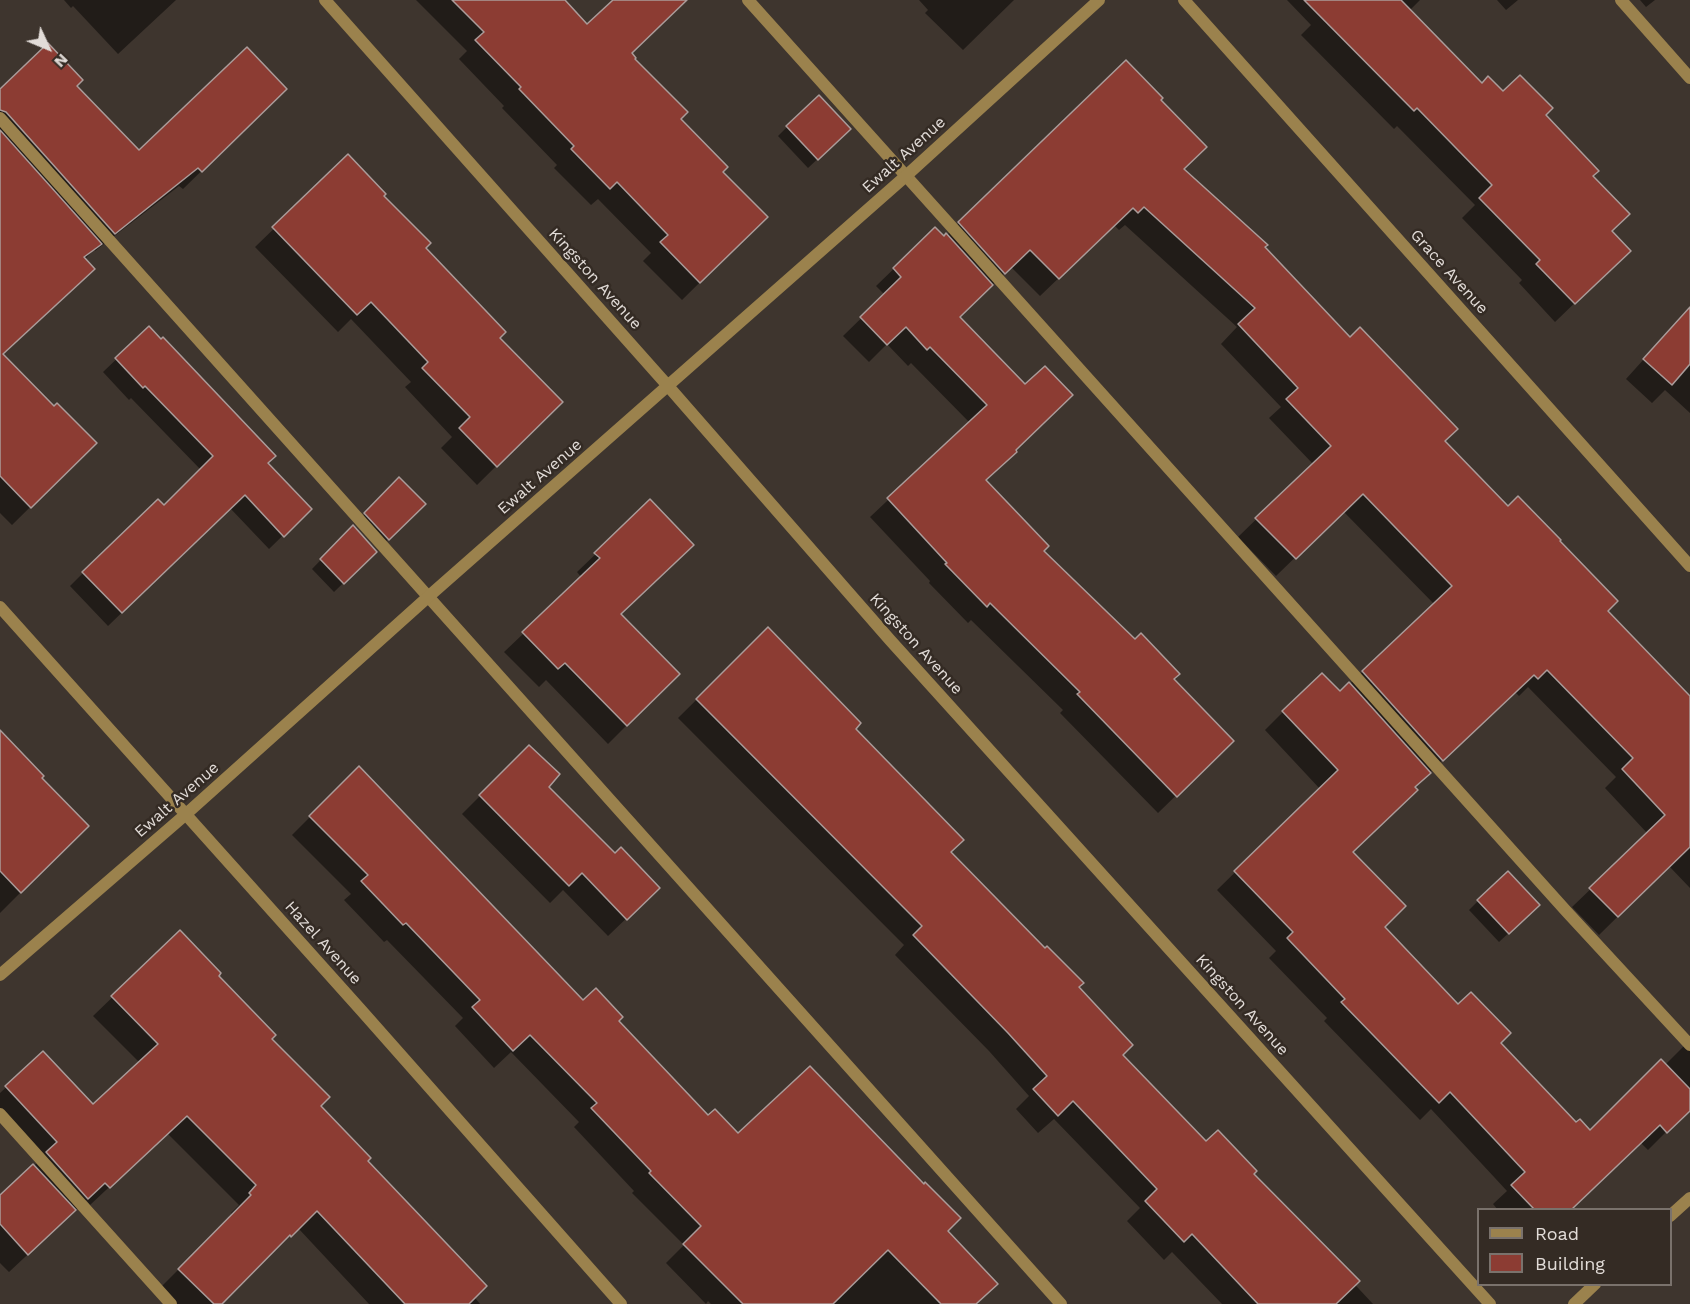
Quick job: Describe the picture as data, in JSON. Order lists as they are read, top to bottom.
{
  "streets": {
    "street": [
      "Ewalt Avenue",
      "Grace Avenue",
      "Kingston Avenue",
      "Hazel Avenue"
    ]
  },
  "crossings": [
    ["Ewalt Avenue", "Kingston Avenue"],
    ["Ewalt Avenue", "Hazel Avenue"]
  ],
  "legend": ["Road", "Building"],
  "north": "bottom right"
}
